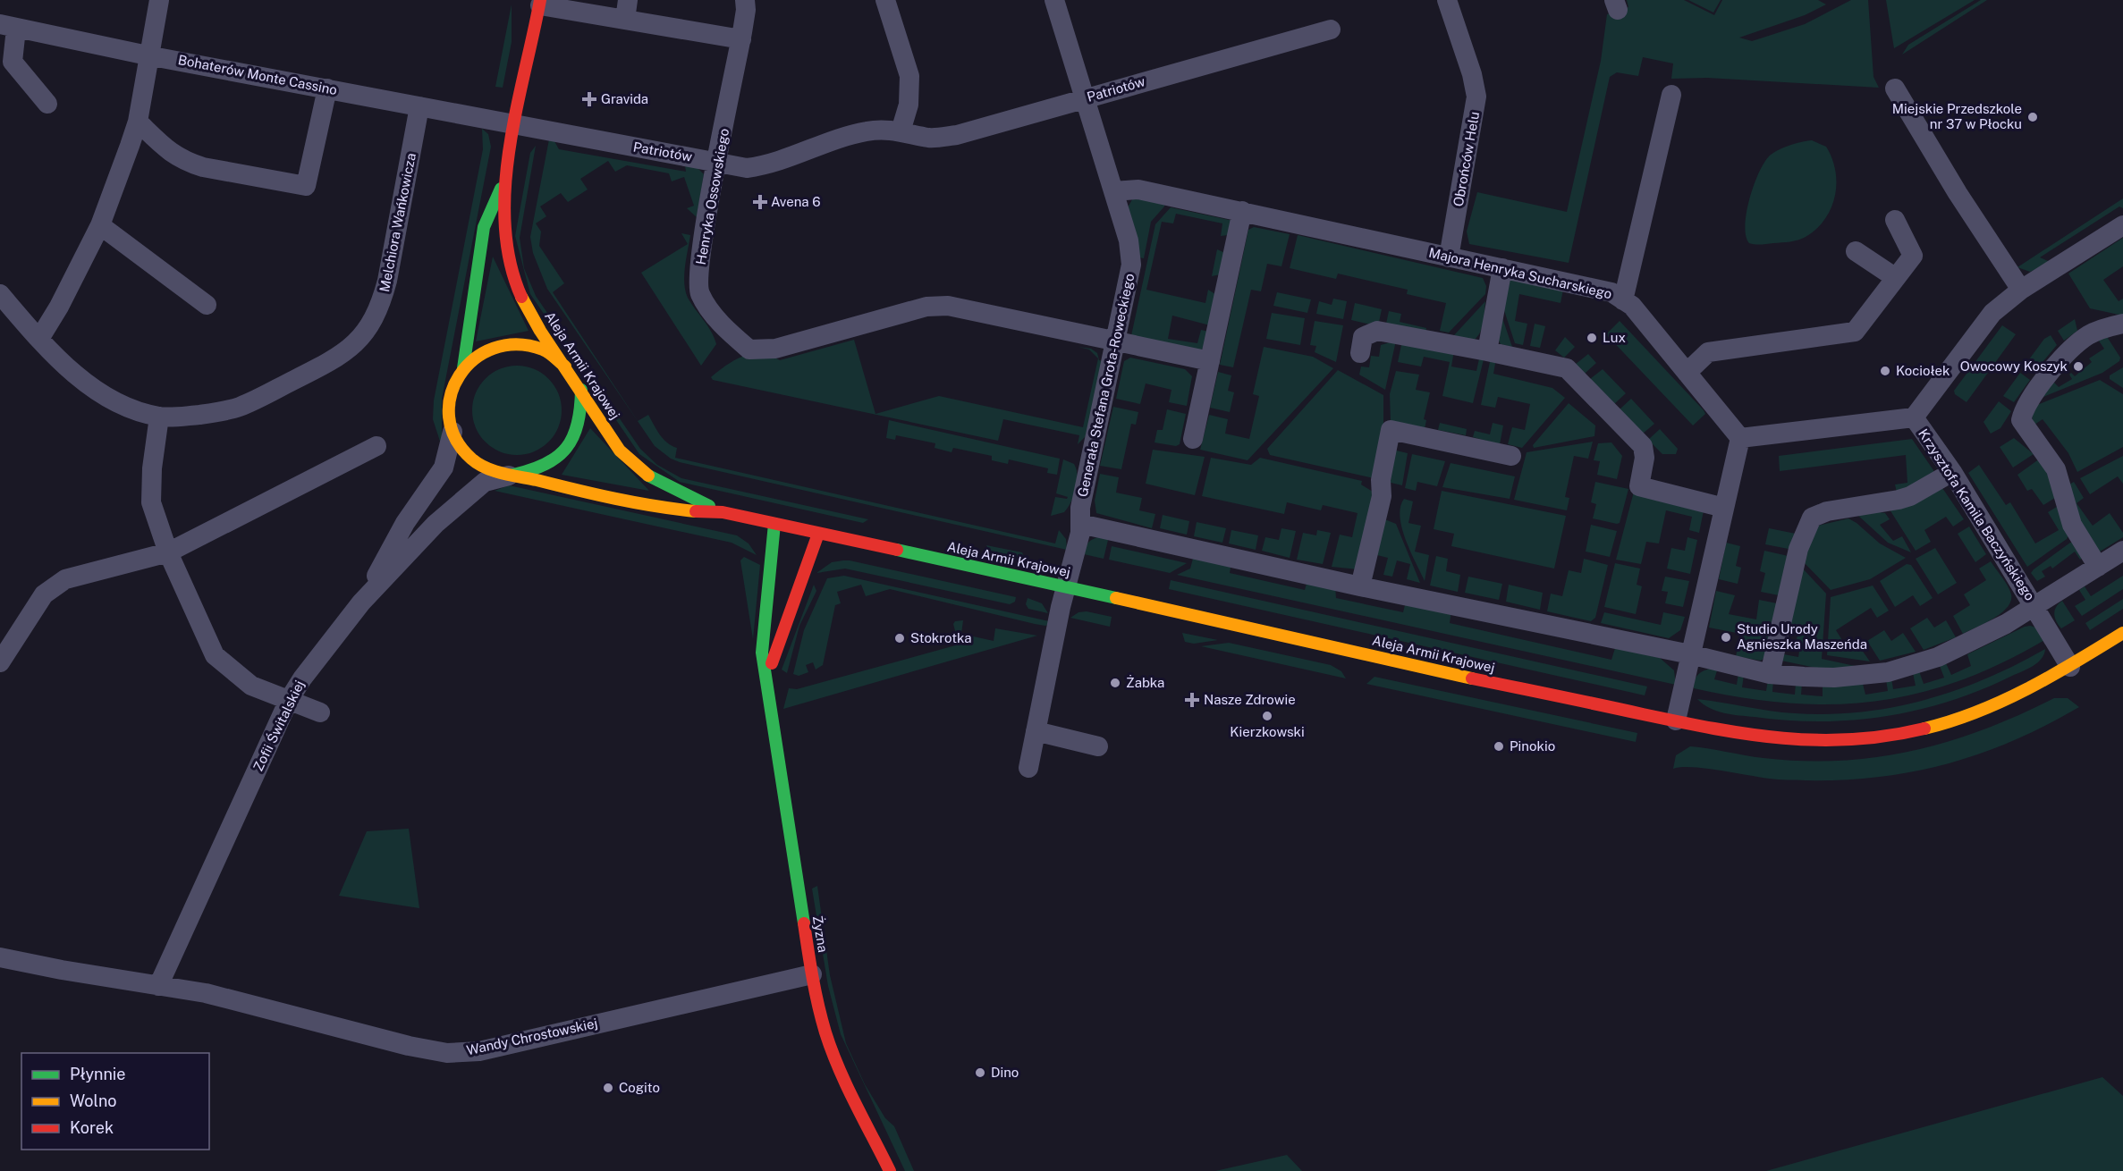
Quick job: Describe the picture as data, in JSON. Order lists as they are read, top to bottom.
{
  "streets": {
    "street": [
      "Bohaterów Monte Cassino",
      "Patriotów",
      "Obrońców Helu",
      "Henryka Ossowskiego",
      "Melchiora Wańkowicza",
      "Majora Henryka Sucharskiego",
      "Aleja Armii Krajowej",
      "Generała Stefana Grota-Roweckiego",
      "Krzysztofa Kamila Baczyńskiego",
      "Zofii Świtalskiej",
      "Żyzna",
      "Wandy Chrostowskiej"
    ]
  },
  "crossings": [
    ["Bohaterów Monte Cassino", "Patriotów"],
    ["Bohaterów Monte Cassino", "Melchiora Wańkowicza"],
    ["Bohaterów Monte Cassino", "Aleja Armii Krajowej"],
    ["Patriotów", "Henryka Ossowskiego"],
    ["Patriotów", "Aleja Armii Krajowej"],
    ["Patriotów", "Generała Stefana Grota-Roweckiego"],
    ["Obrońców Helu", "Majora Henryka Sucharskiego"],
    ["Henryka Ossowskiego", "Generała Stefana Grota-Roweckiego"],
    ["Majora Henryka Sucharskiego", "Generała Stefana Grota-Roweckiego"],
    ["Aleja Armii Krajowej", "Generała Stefana Grota-Roweckiego"],
    ["Aleja Armii Krajowej", "Krzysztofa Kamila Baczyńskiego"],
    ["Aleja Armii Krajowej", "Zofii Świtalskiej"],
    ["Aleja Armii Krajowej", "Żyzna"],
    ["Zofii Świtalskiej", "Wandy Chrostowskiej"],
    ["Żyzna", "Wandy Chrostowskiej"]
  ],
  "places": {
    "health": ["Gravida", "Avena 6", "Nasze Zdrowie"],
    "other": [
      "Miejskie Przedszkole nr 37 w Płocku",
      "Lux",
      "Owocowy Koszyk",
      "Kociołek",
      "Studio Urody Agnieszka Maszeńda",
      "Stokrotka",
      "Żabka",
      "Kierzkowski",
      "Pinokio",
      "Dino",
      "Cogito"
    ]
  },
  "legend": ["Płynnie", "Wolno", "Korek"]
}
